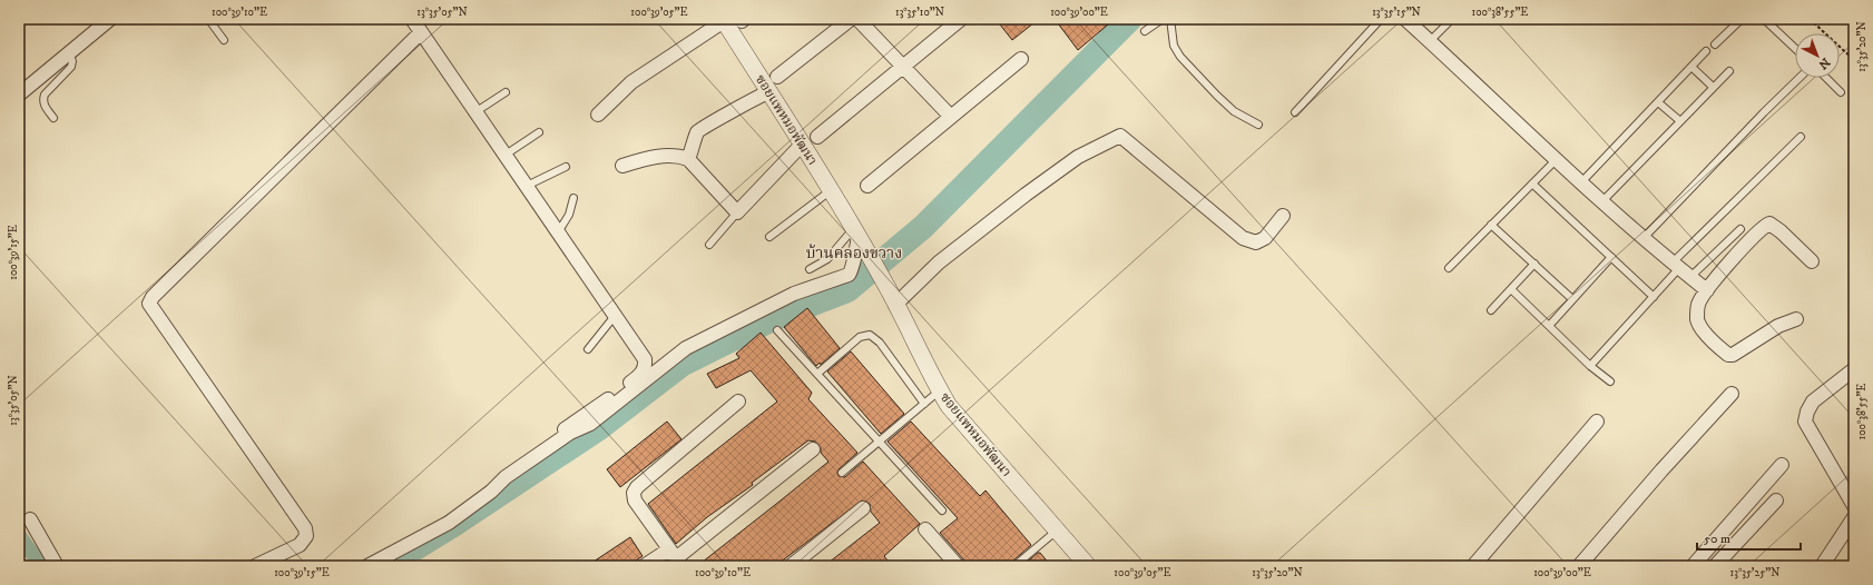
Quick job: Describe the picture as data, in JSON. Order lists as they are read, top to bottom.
{
  "streets": {
    "street": ["ซอยแพหมอพัฒนา"]
  },
  "districts": ["บ้านคลองขวาง"],
  "scale_bar": "50 m",
  "north": "bottom right",
  "coordinates": [
    "100°39'10\"E",
    "13°35'05\"N",
    "100°39'05\"E",
    "13°35'10\"N",
    "100°39'00\"E",
    "13°35'15\"N",
    "100°38'55\"E",
    "13°35'20\"N",
    "100°39'15\"E",
    "13°35'25\"N"
  ]
}
